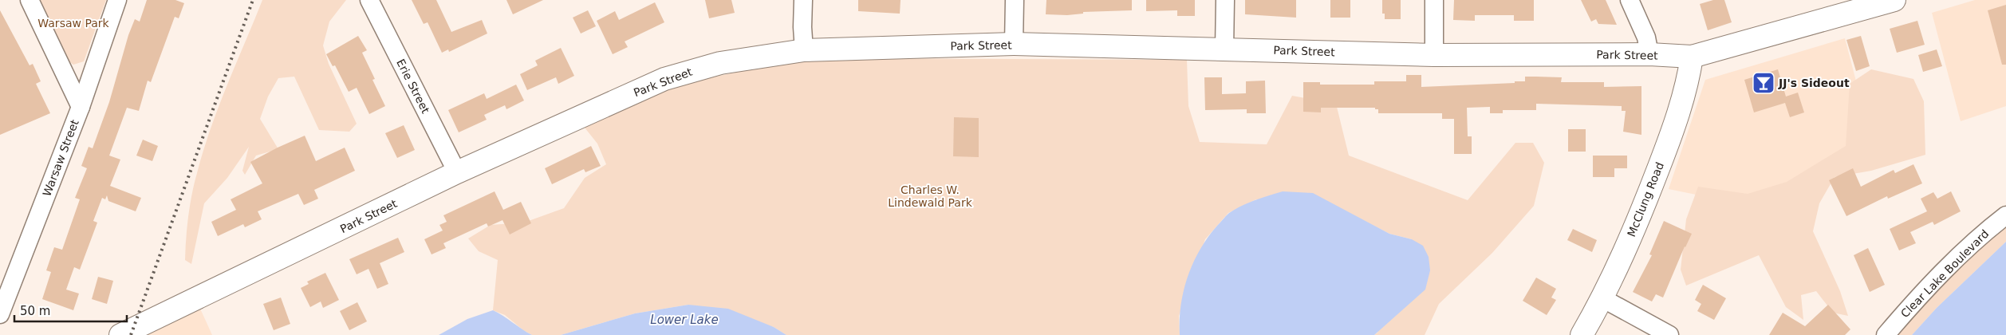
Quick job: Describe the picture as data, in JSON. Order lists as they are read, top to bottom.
{
  "streets": {
    "street": [
      "Park Street",
      "Erie Street",
      "Warsaw Street",
      "McClung Road",
      "Clear Lake Boulevard"
    ]
  },
  "crossings": [
    ["Park Street", "Erie Street"],
    ["Park Street", "McClung Road"]
  ],
  "water": ["Lower Lake"],
  "parks": ["Warsaw Park", "Charles W. Lindewald Park"],
  "places": {
    "bar": ["JJ's Sideout"]
  },
  "scale_bar": "50 m"
}
